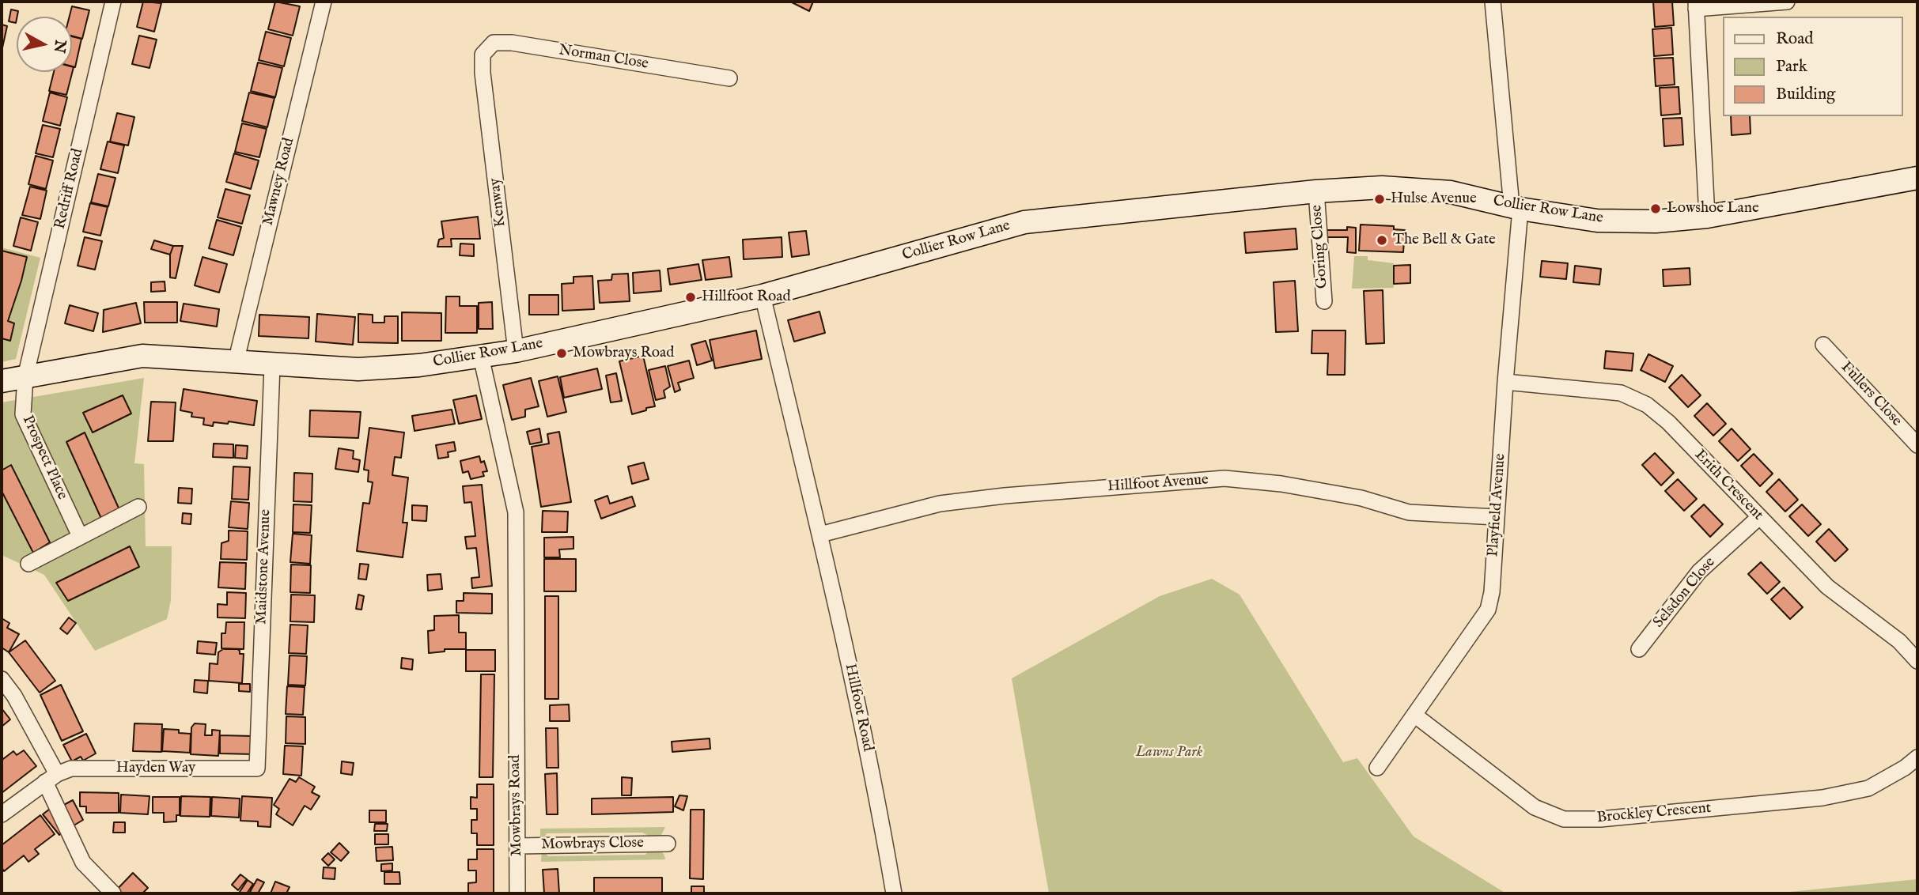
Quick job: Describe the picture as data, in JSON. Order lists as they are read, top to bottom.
{
  "streets": {
    "main road": ["Collier Row Lane"],
    "street": [
      "Norman Close",
      "Mawney Road",
      "Redriff Road",
      "Kenway",
      "Goring Close",
      "Fullers Close",
      "Prospect Place",
      "Hillfoot Avenue",
      "Erith Crescent",
      "Playfield Avenue",
      "Maidstone Avenue",
      "Selsdon Close",
      "Hillfoot Road",
      "Hayden Way",
      "Mowbrays Road",
      "Brockley Crescent",
      "Mowbrays Close"
    ]
  },
  "crossings": [
    ["Norman Close", "Kenway"],
    ["Mawney Road", "Collier Row Lane"],
    ["Redriff Road", "Collier Row Lane"],
    ["Redriff Road", "Prospect Place"],
    ["Kenway", "Collier Row Lane"],
    ["Collier Row Lane", "Goring Close"],
    ["Collier Row Lane", "Prospect Place"],
    ["Collier Row Lane", "Playfield Avenue"],
    ["Collier Row Lane", "Maidstone Avenue"],
    ["Collier Row Lane", "Hillfoot Road"],
    ["Collier Row Lane", "Mowbrays Road"],
    ["Hillfoot Avenue", "Playfield Avenue"],
    ["Hillfoot Avenue", "Hillfoot Road"],
    ["Erith Crescent", "Playfield Avenue"],
    ["Erith Crescent", "Selsdon Close"],
    ["Playfield Avenue", "Brockley Crescent"],
    ["Maidstone Avenue", "Hayden Way"],
    ["Mowbrays Road", "Mowbrays Close"]
  ],
  "parks": ["Lawns Park"],
  "places": [
    "Hulse Avenue",
    "Lowshoe Lane",
    "The Bell & Gate",
    "Hillfoot Road",
    "Mowbrays Road"
  ],
  "legend": ["Road", "Park", "Building"],
  "north": "right"
}
